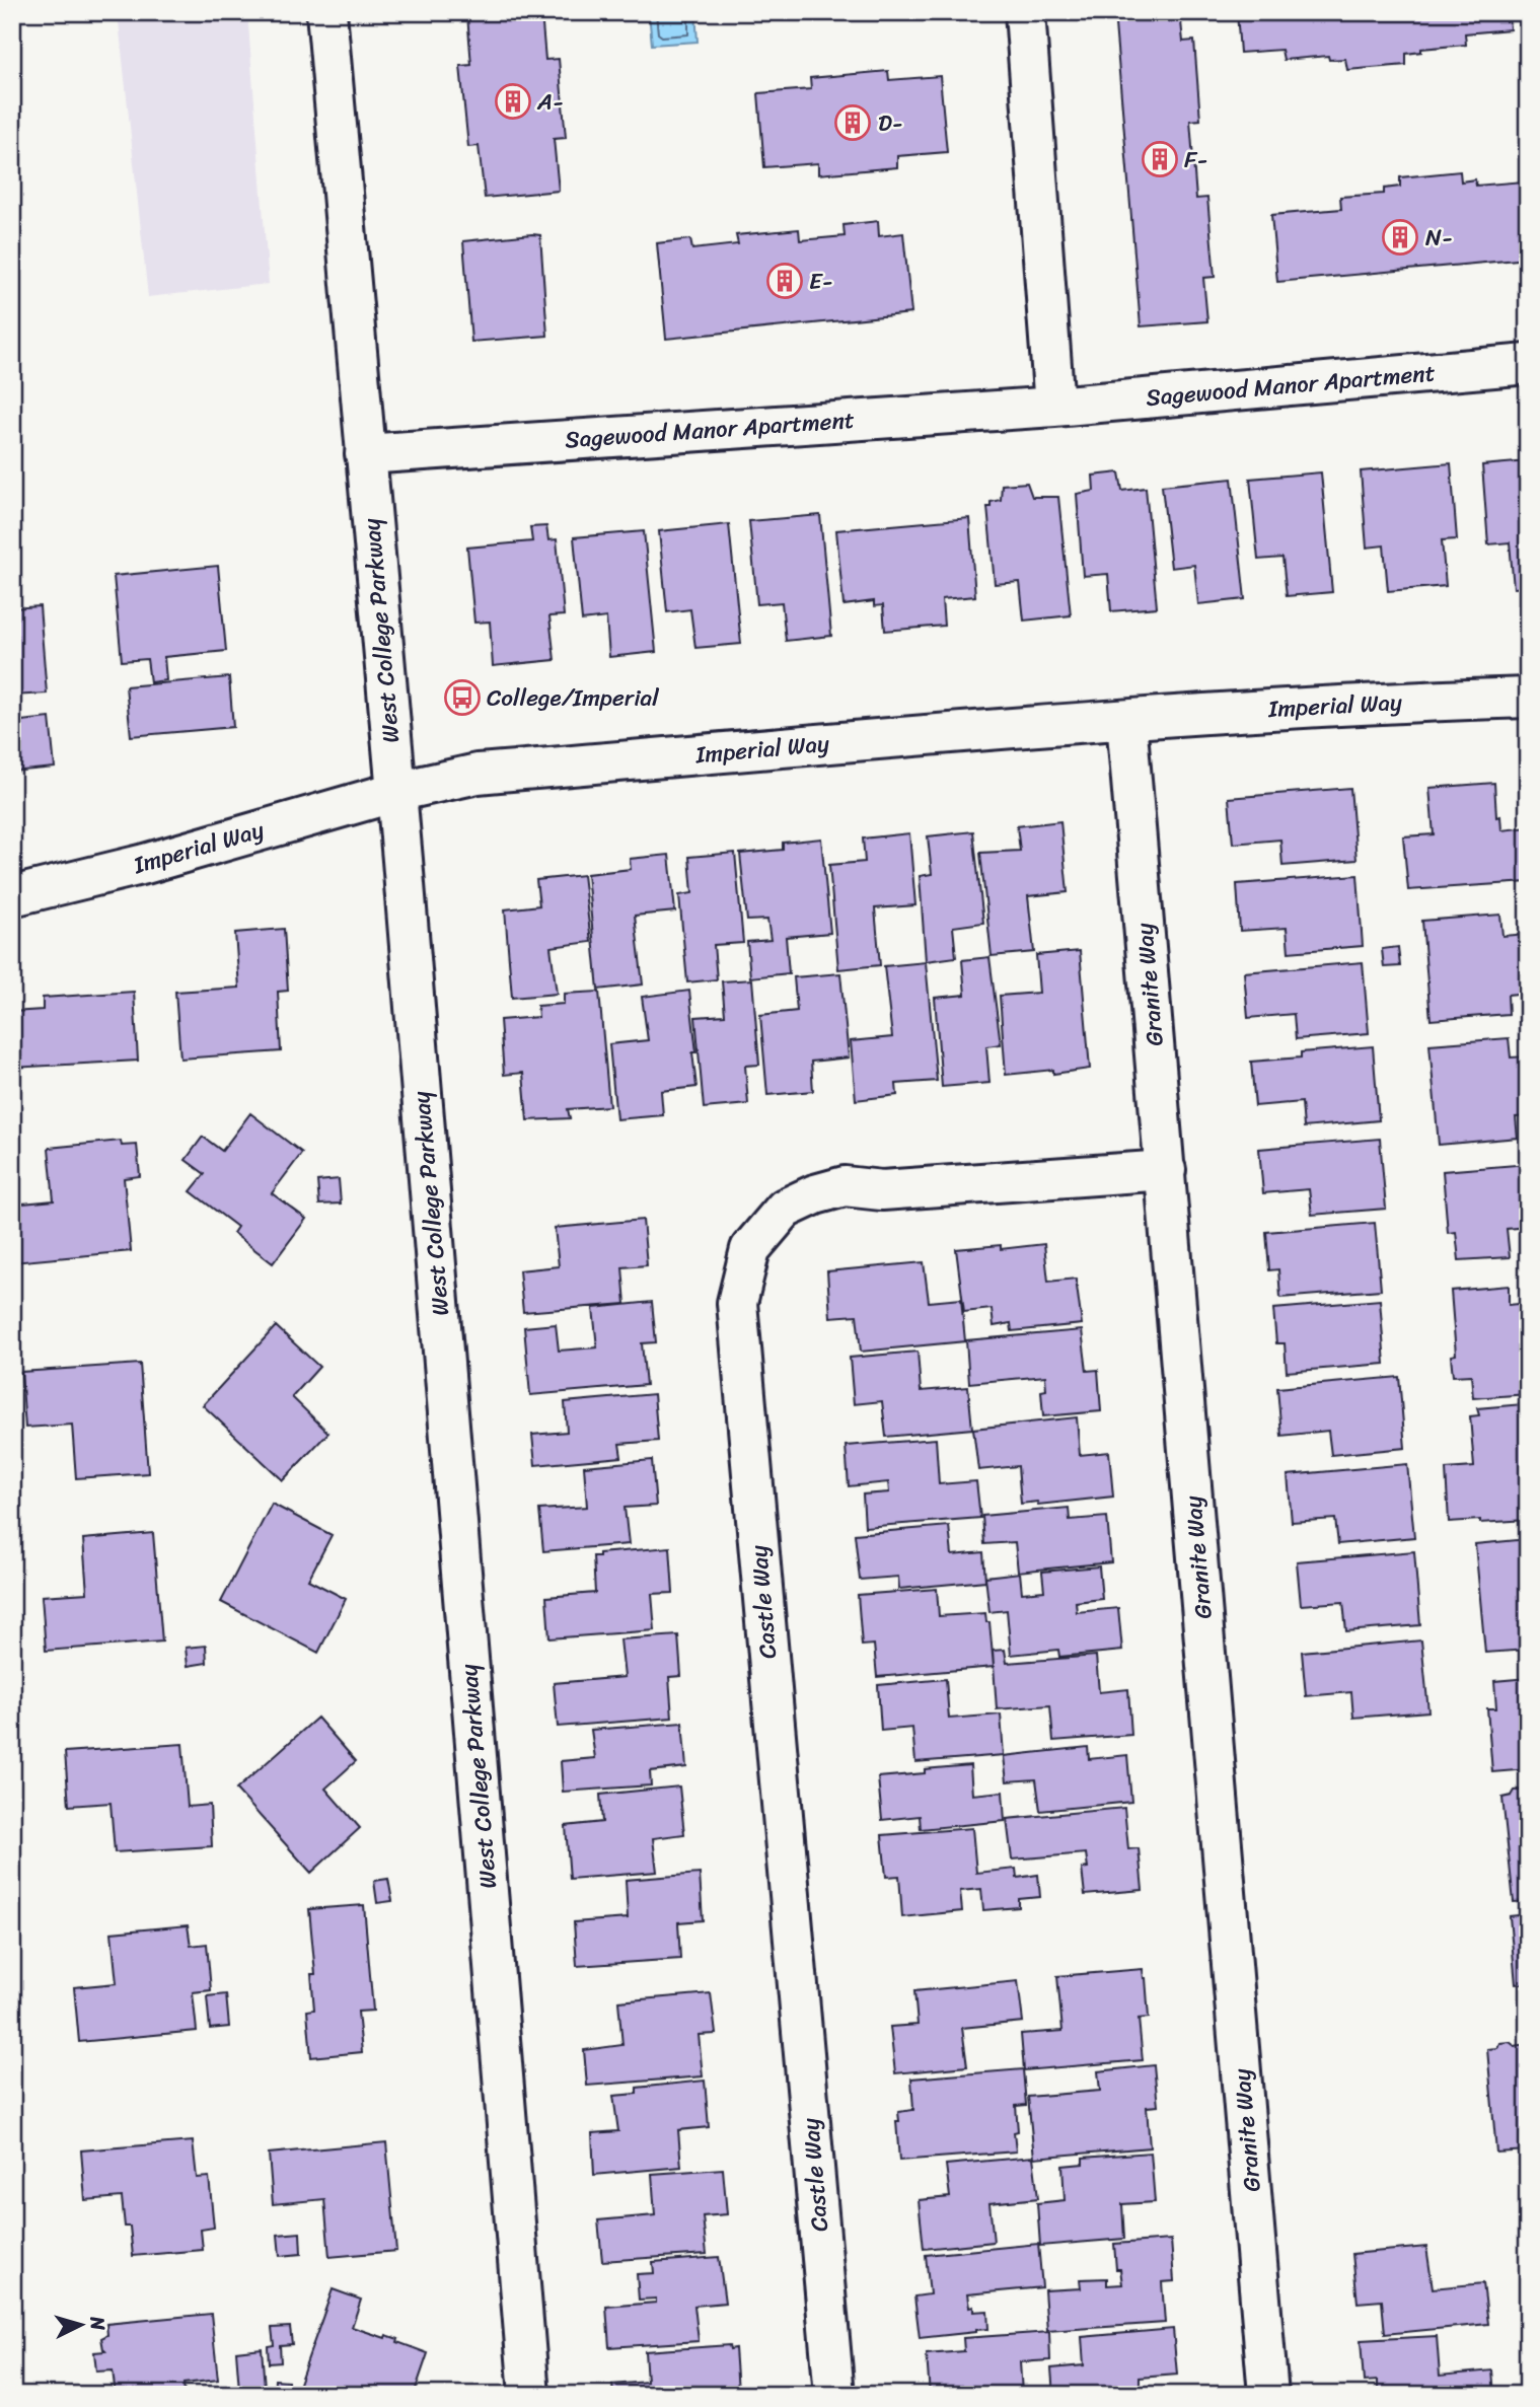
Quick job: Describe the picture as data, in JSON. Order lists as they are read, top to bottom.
{
  "streets": {
    "street": [
      "Sagewood Manor Apartment",
      "West College Parkway",
      "Imperial Way",
      "Granite Way",
      "Castle Way"
    ]
  },
  "crossings": [
    ["Sagewood Manor Apartment", "West College Parkway"],
    ["West College Parkway", "Imperial Way"],
    ["Imperial Way", "Granite Way"],
    ["Granite Way", "Castle Way"]
  ],
  "places": {
    "building": [
      "A-",
      "D-",
      "F-",
      "N-",
      "E-"
    ],
    "bus stop": ["College/Imperial"]
  },
  "north": "right"
}
